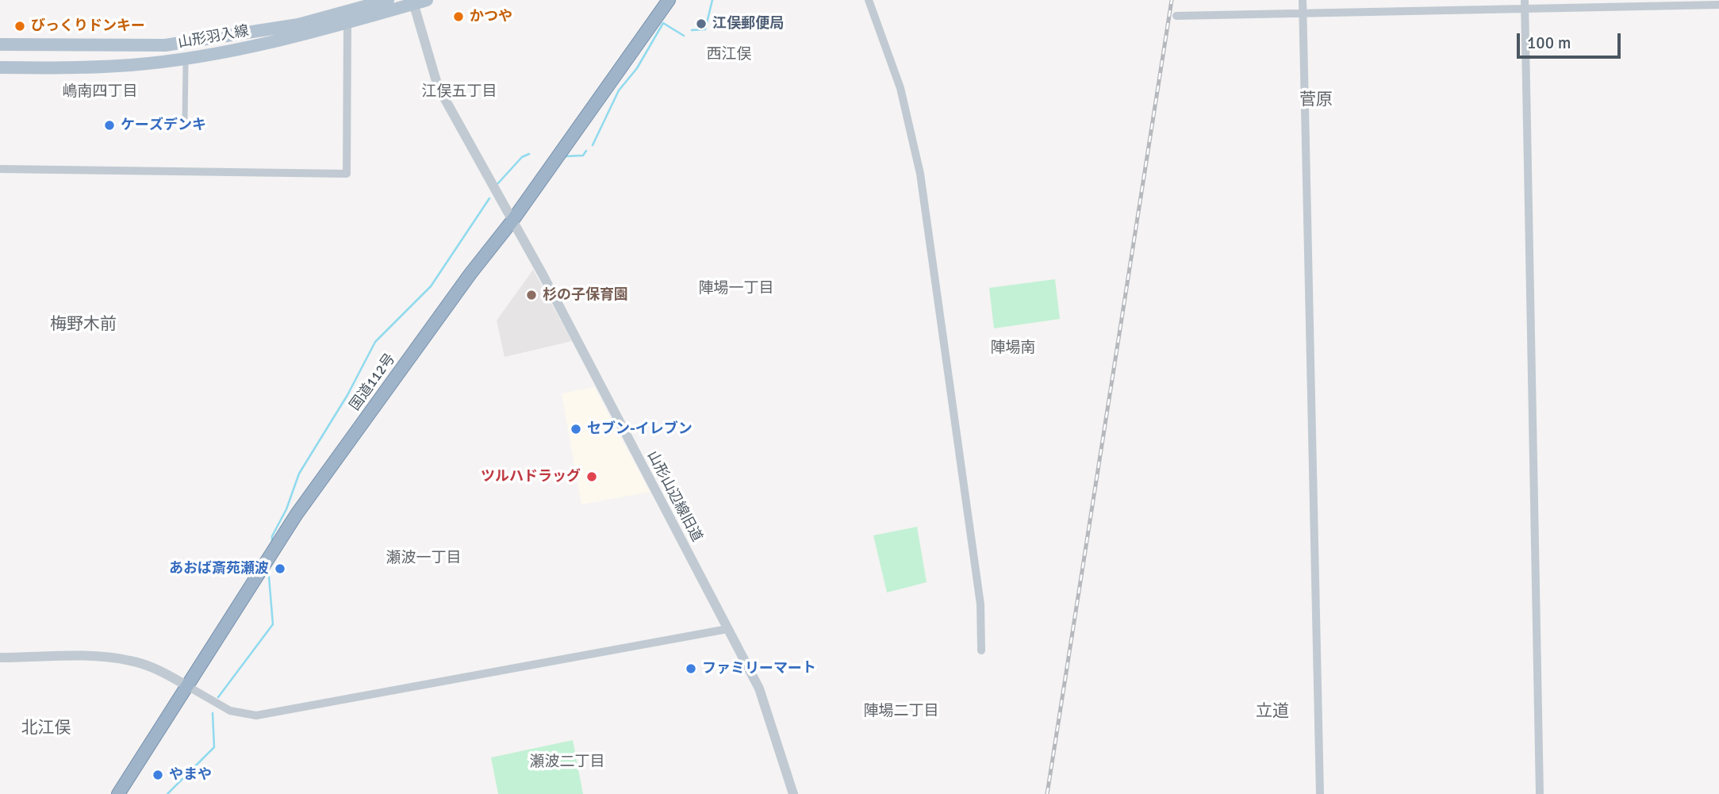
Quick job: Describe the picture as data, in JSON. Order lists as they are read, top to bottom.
{
  "streets": {
    "highway": ["国道112号"],
    "main road": ["山形羽入線"],
    "street": ["山形山辺線旧道"]
  },
  "crossings": [
    ["山形羽入線", "山形山辺線旧道"],
    ["国道112号", "山形山辺線旧道"]
  ],
  "districts": [
    "西江俣",
    "嶋南四丁目",
    "江俣五丁目",
    "菅原",
    "陣場一丁目",
    "梅野木前",
    "陣場南",
    "瀬波一丁目",
    "陣場二丁目",
    "立道",
    "北江俣",
    "瀬波二丁目"
  ],
  "places": [
    "かつや",
    "江俣郵便局",
    "びっくりドンキー",
    "ケーズデンキ",
    "杉の子保育園",
    "セブン-イレブン",
    "ツルハドラッグ",
    "あおば斎苑瀬波",
    "ファミリーマート",
    "やまや"
  ],
  "scale_bar": "100 m"
}
